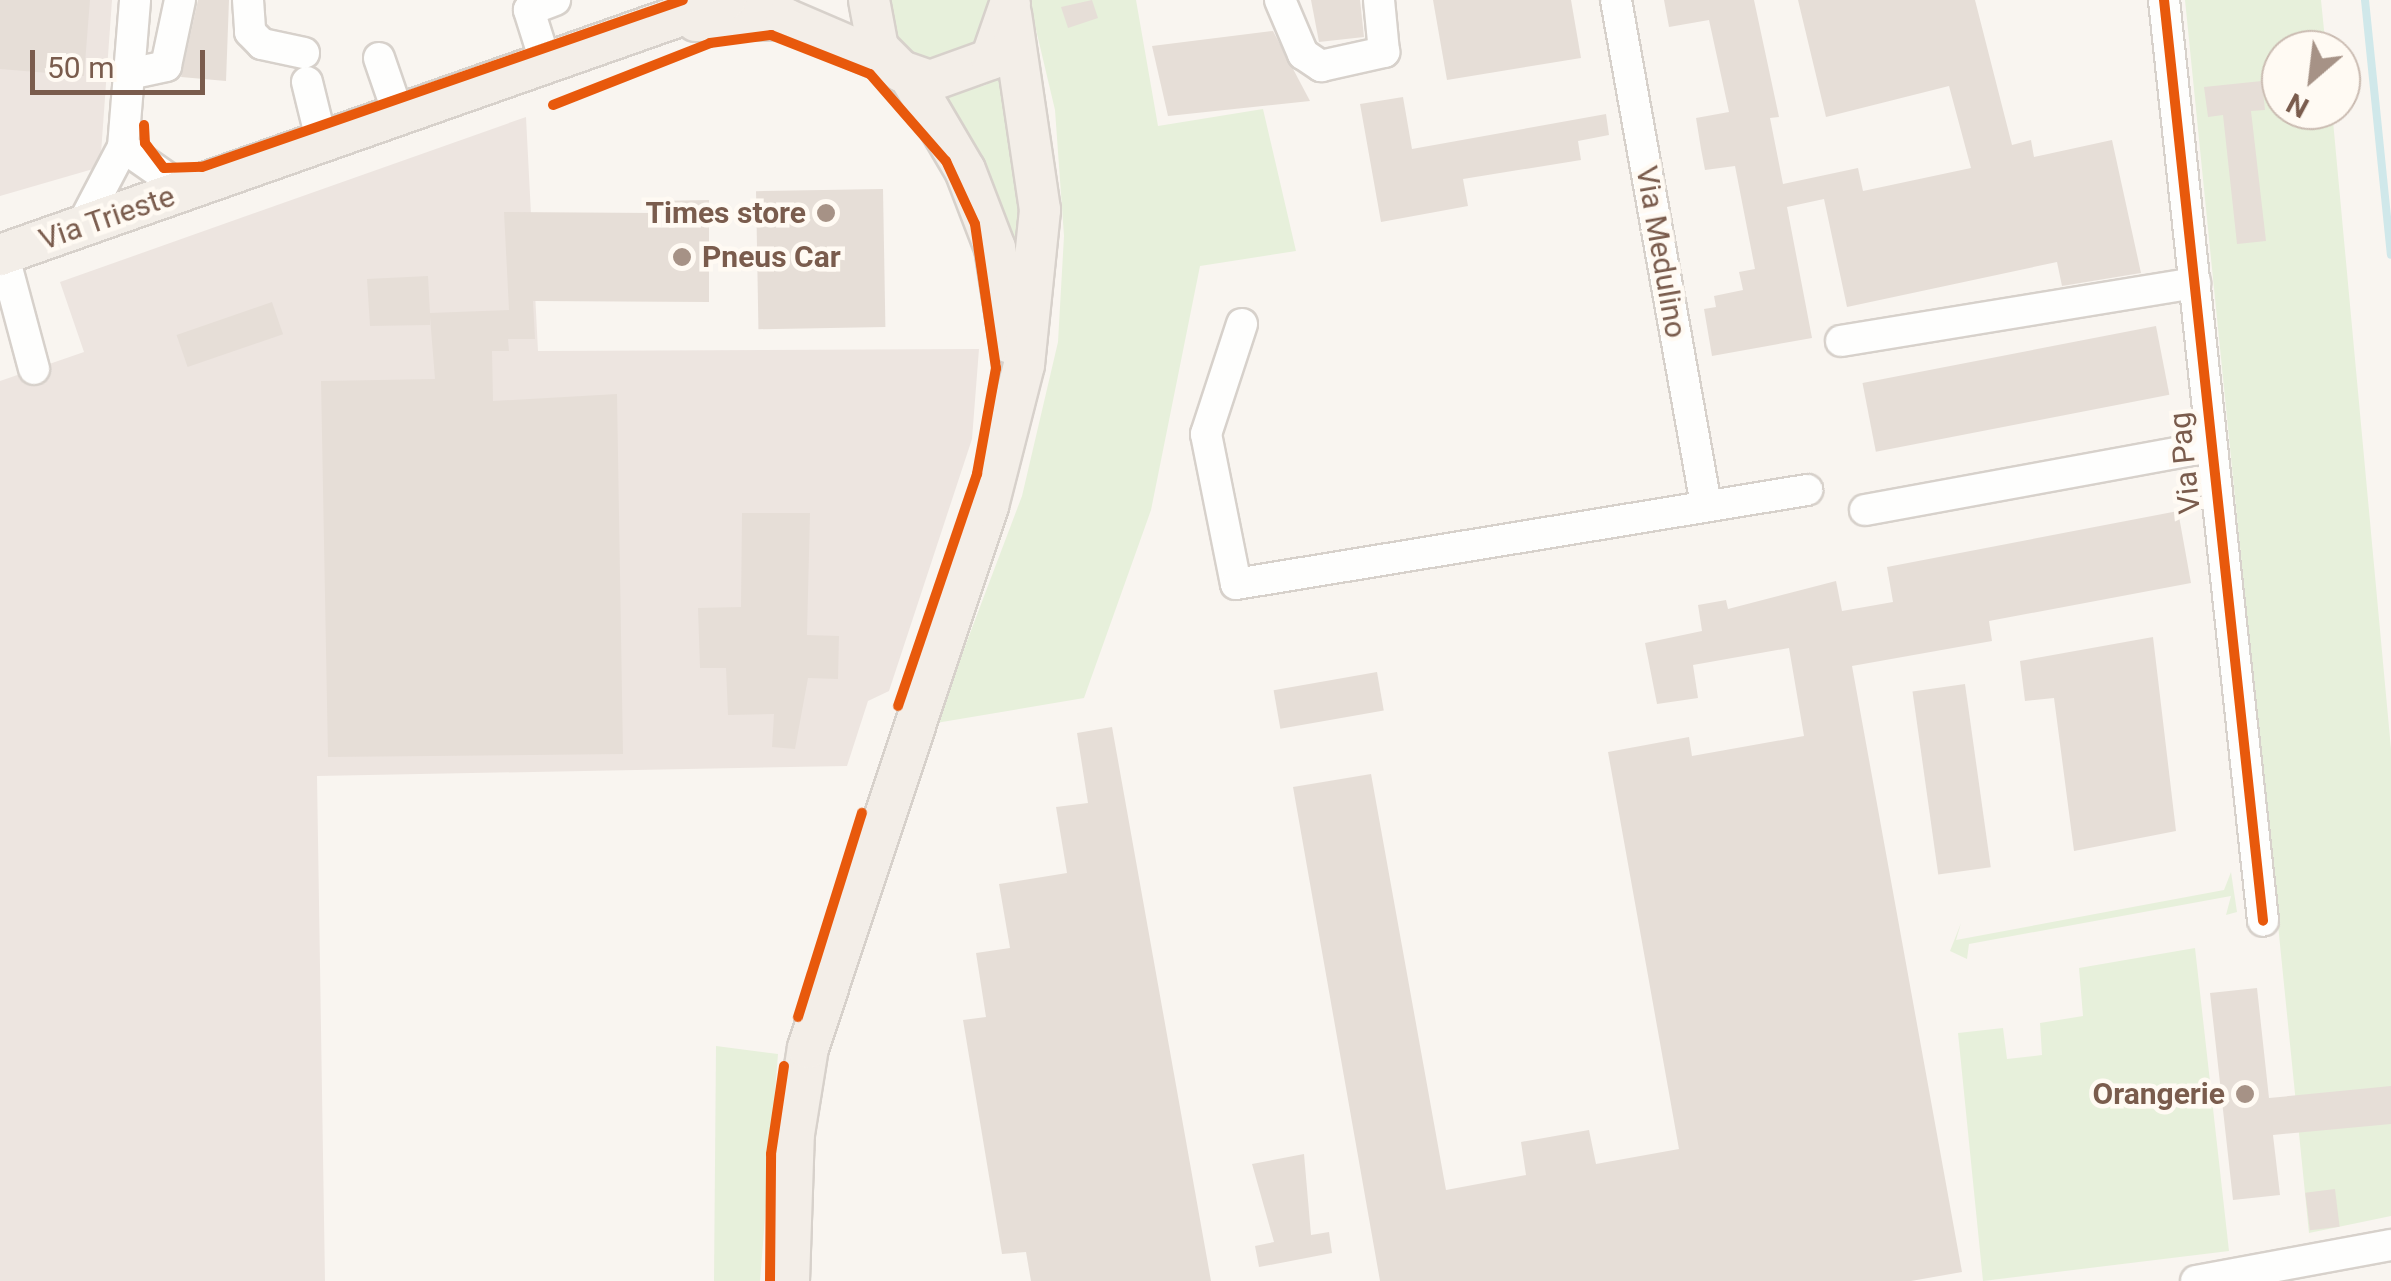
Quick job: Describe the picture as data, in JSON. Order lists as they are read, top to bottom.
{
  "streets": {
    "main road": ["Via Trieste"],
    "street": ["Via Medulino", "Via Pag"]
  },
  "places": ["Times store", "Pneus Car", "Orangerie"],
  "scale_bar": "50 m",
  "north": "bottom left"
}
